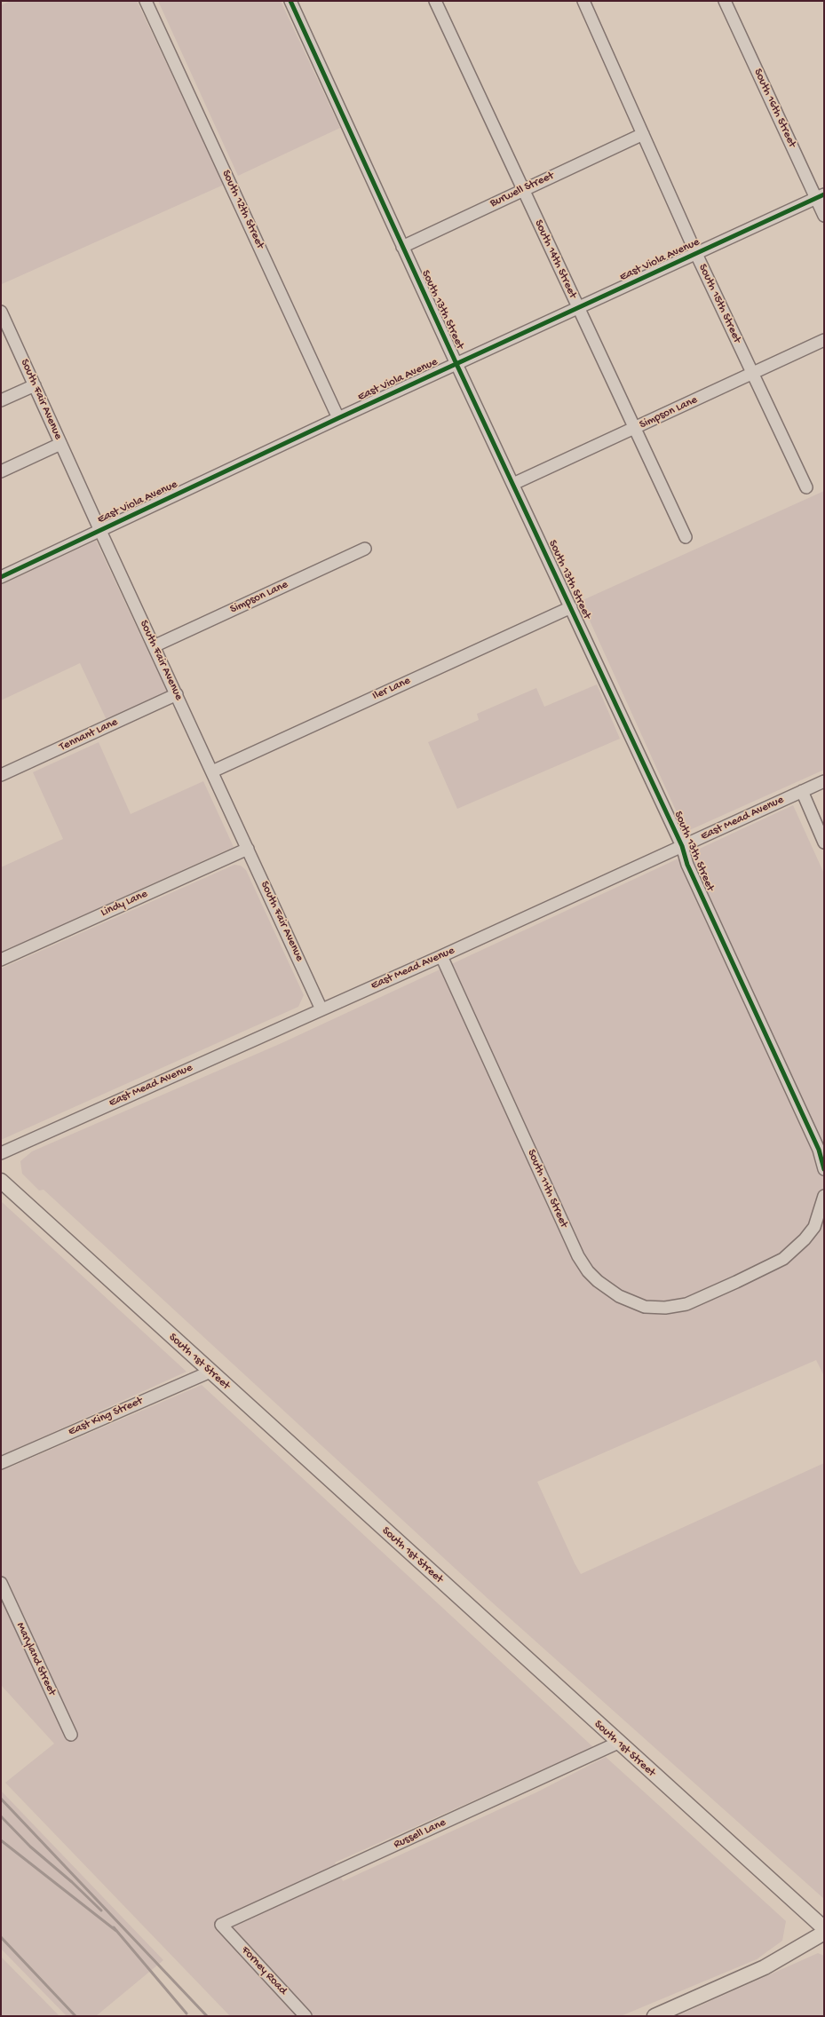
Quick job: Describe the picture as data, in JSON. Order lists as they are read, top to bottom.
{
  "streets": {
    "main road": ["South 1st Street"],
    "street": [
      "South 16th Street",
      "Burwell Street",
      "South 12th Street",
      "South 14th Street",
      "East Viola Avenue",
      "South 15th Street",
      "South 13th Street",
      "South Fair Avenue",
      "Simpson Lane",
      "Iler Lane",
      "Tennant Lane",
      "East Mead Avenue",
      "Lindy Lane",
      "South 11th Street",
      "East King Street",
      "Maryland Street",
      "Russell Lane",
      "Forney Road"
    ]
  },
  "crossings": [
    ["South 16th Street", "East Viola Avenue"],
    ["Burwell Street", "South 14th Street"],
    ["Burwell Street", "South 15th Street"],
    ["Burwell Street", "South 13th Street"],
    ["South 12th Street", "East Viola Avenue"],
    ["South 14th Street", "East Viola Avenue"],
    ["South 14th Street", "Simpson Lane"],
    ["East Viola Avenue", "South 15th Street"],
    ["East Viola Avenue", "South 13th Street"],
    ["East Viola Avenue", "South Fair Avenue"],
    ["South 15th Street", "Simpson Lane"],
    ["South 13th Street", "Simpson Lane"],
    ["South 13th Street", "Iler Lane"],
    ["South 13th Street", "East Mead Avenue"],
    ["South Fair Avenue", "Simpson Lane"],
    ["South Fair Avenue", "Iler Lane"],
    ["South Fair Avenue", "Tennant Lane"],
    ["South Fair Avenue", "East Mead Avenue"],
    ["South Fair Avenue", "Lindy Lane"],
    ["East Mead Avenue", "South 11th Street"],
    ["South 1st Street", "East King Street"],
    ["South 1st Street", "Russell Lane"],
    ["Russell Lane", "Forney Road"]
  ]
}
